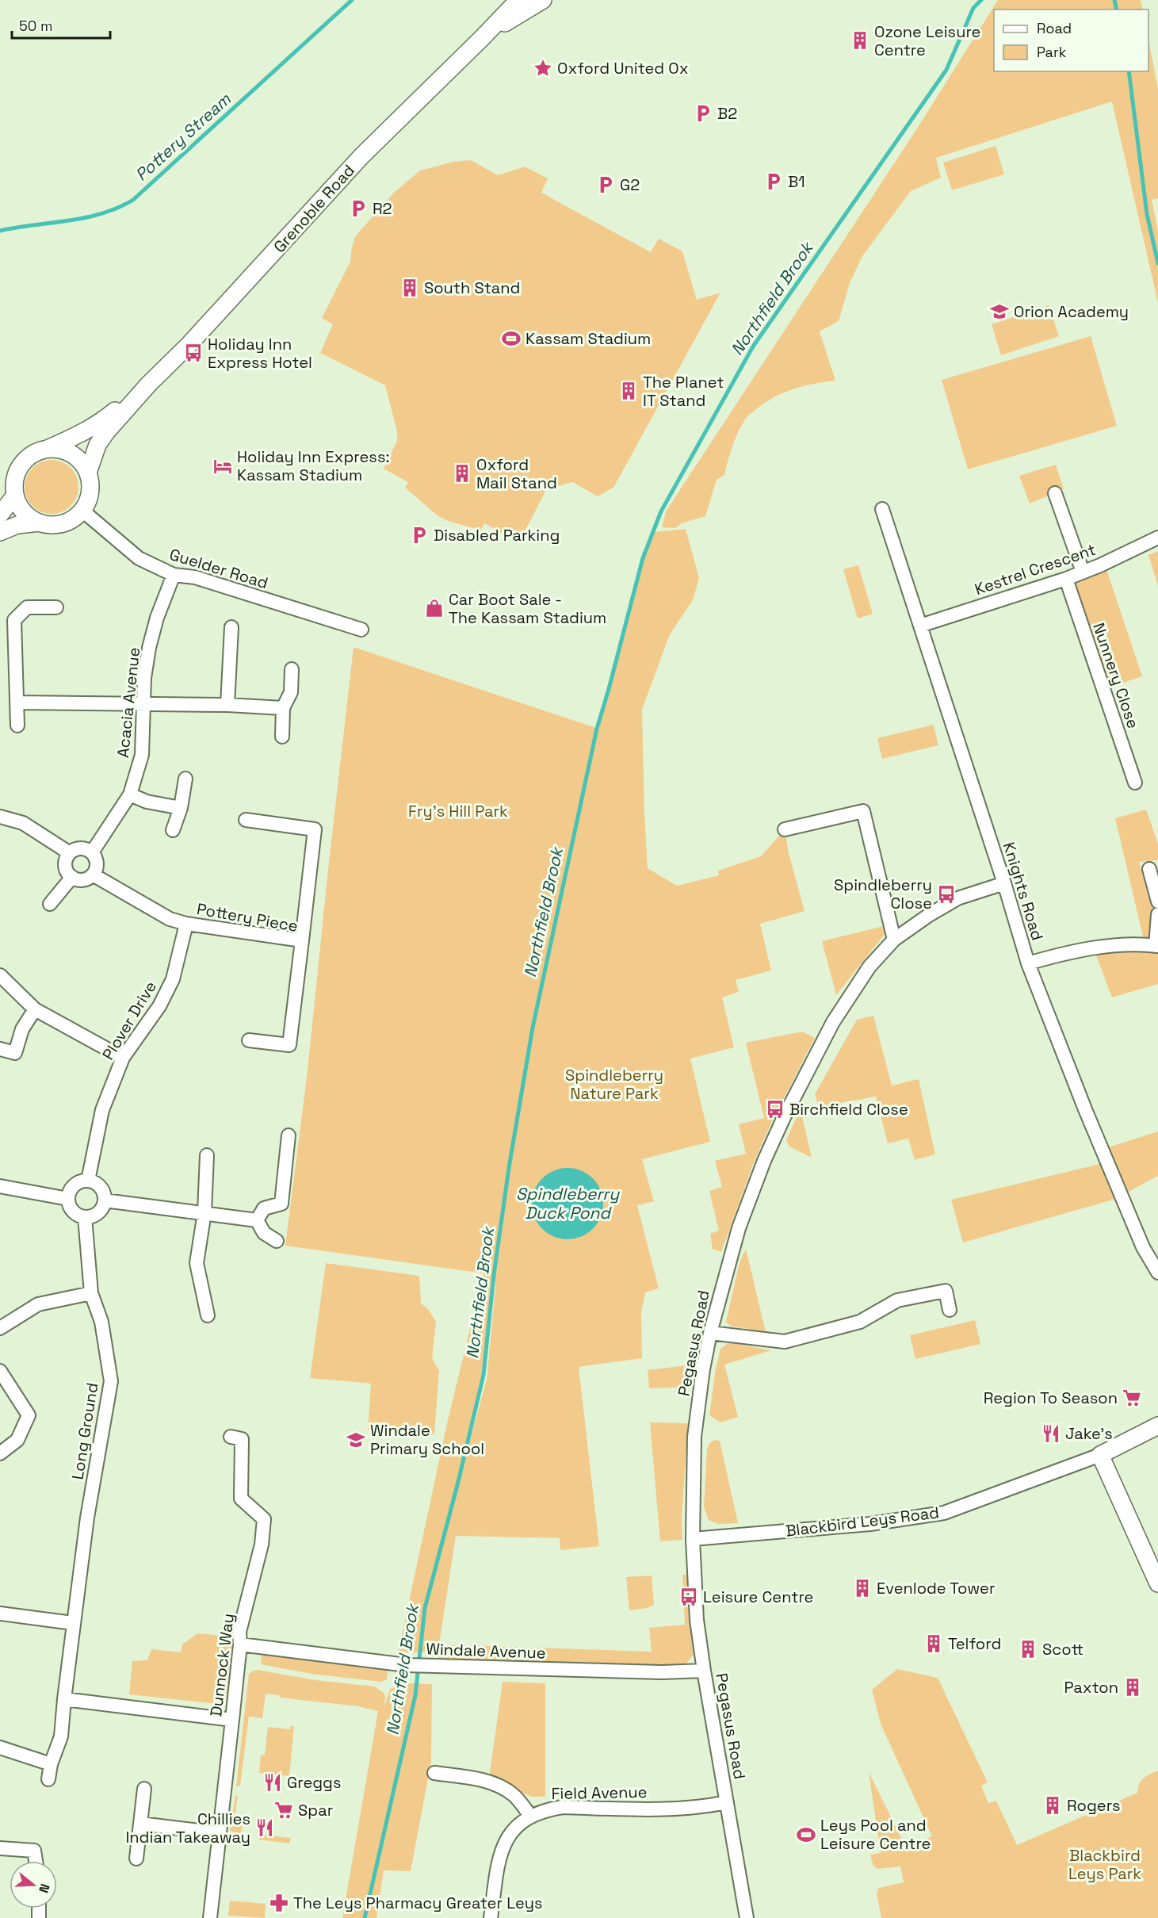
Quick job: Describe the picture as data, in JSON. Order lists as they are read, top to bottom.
{
  "streets": {
    "street": [
      "Grenoble Road",
      "Guelder Road",
      "Kestrel Crescent",
      "Nunnery Close",
      "Acacia Avenue",
      "Knights Road",
      "Pottery Piece",
      "Plover Drive",
      "Pegasus Road",
      "Long Ground",
      "Blackbird Leys Road",
      "Windale Avenue",
      "Dunnock Way",
      "Field Avenue"
    ]
  },
  "crossings": [
    ["Grenoble Road", "Guelder Road"],
    ["Guelder Road", "Acacia Avenue"],
    ["Kestrel Crescent", "Nunnery Close"],
    ["Kestrel Crescent", "Knights Road"],
    ["Knights Road", "Pegasus Road"],
    ["Pottery Piece", "Plover Drive"],
    ["Plover Drive", "Long Ground"],
    ["Pegasus Road", "Blackbird Leys Road"],
    ["Pegasus Road", "Windale Avenue"],
    ["Pegasus Road", "Field Avenue"],
    ["Windale Avenue", "Dunnock Way"]
  ],
  "water": ["Pottery Stream", "Northfield Brook", "Spindleberry Duck Pond"],
  "parks": ["Fry's Hill Park", "Spindleberry Nature Park", "Blackbird Leys Park"],
  "places": {
    "building": [
      "Ozone Leisure Centre",
      "South Stand",
      "The Planet IT Stand",
      "Oxford Mail Stand",
      "Evenlode Tower",
      "Telford",
      "Scott",
      "Paxton",
      "Rogers"
    ],
    "place": ["Oxford United Ox"],
    "parking": [
      "B2",
      "B1",
      "G2",
      "R2",
      "Disabled Parking"
    ],
    "school or university": ["Orion Academy", "Windale Primary School"],
    "sports": ["Kassam Stadium", "Leys Pool and Leisure Centre"],
    "bus stop": [
      "Holiday Inn Express Hotel",
      "Spindleberry Close",
      "Birchfield Close",
      "Leisure Centre"
    ],
    "hotel": ["Holiday Inn Express: Kassam Stadium"],
    "shop": ["Car Boot Sale - The Kassam Stadium"],
    "supermarket": ["Region To Season", "Spar"],
    "restaurant": ["Jake's", "Greggs", "Chillies Indian Takeaway"],
    "pharmacy": ["The Leys Pharmacy Greater Leys"]
  },
  "legend": ["Road", "Park"],
  "scale_bar": "50 m",
  "north": "right"
}
